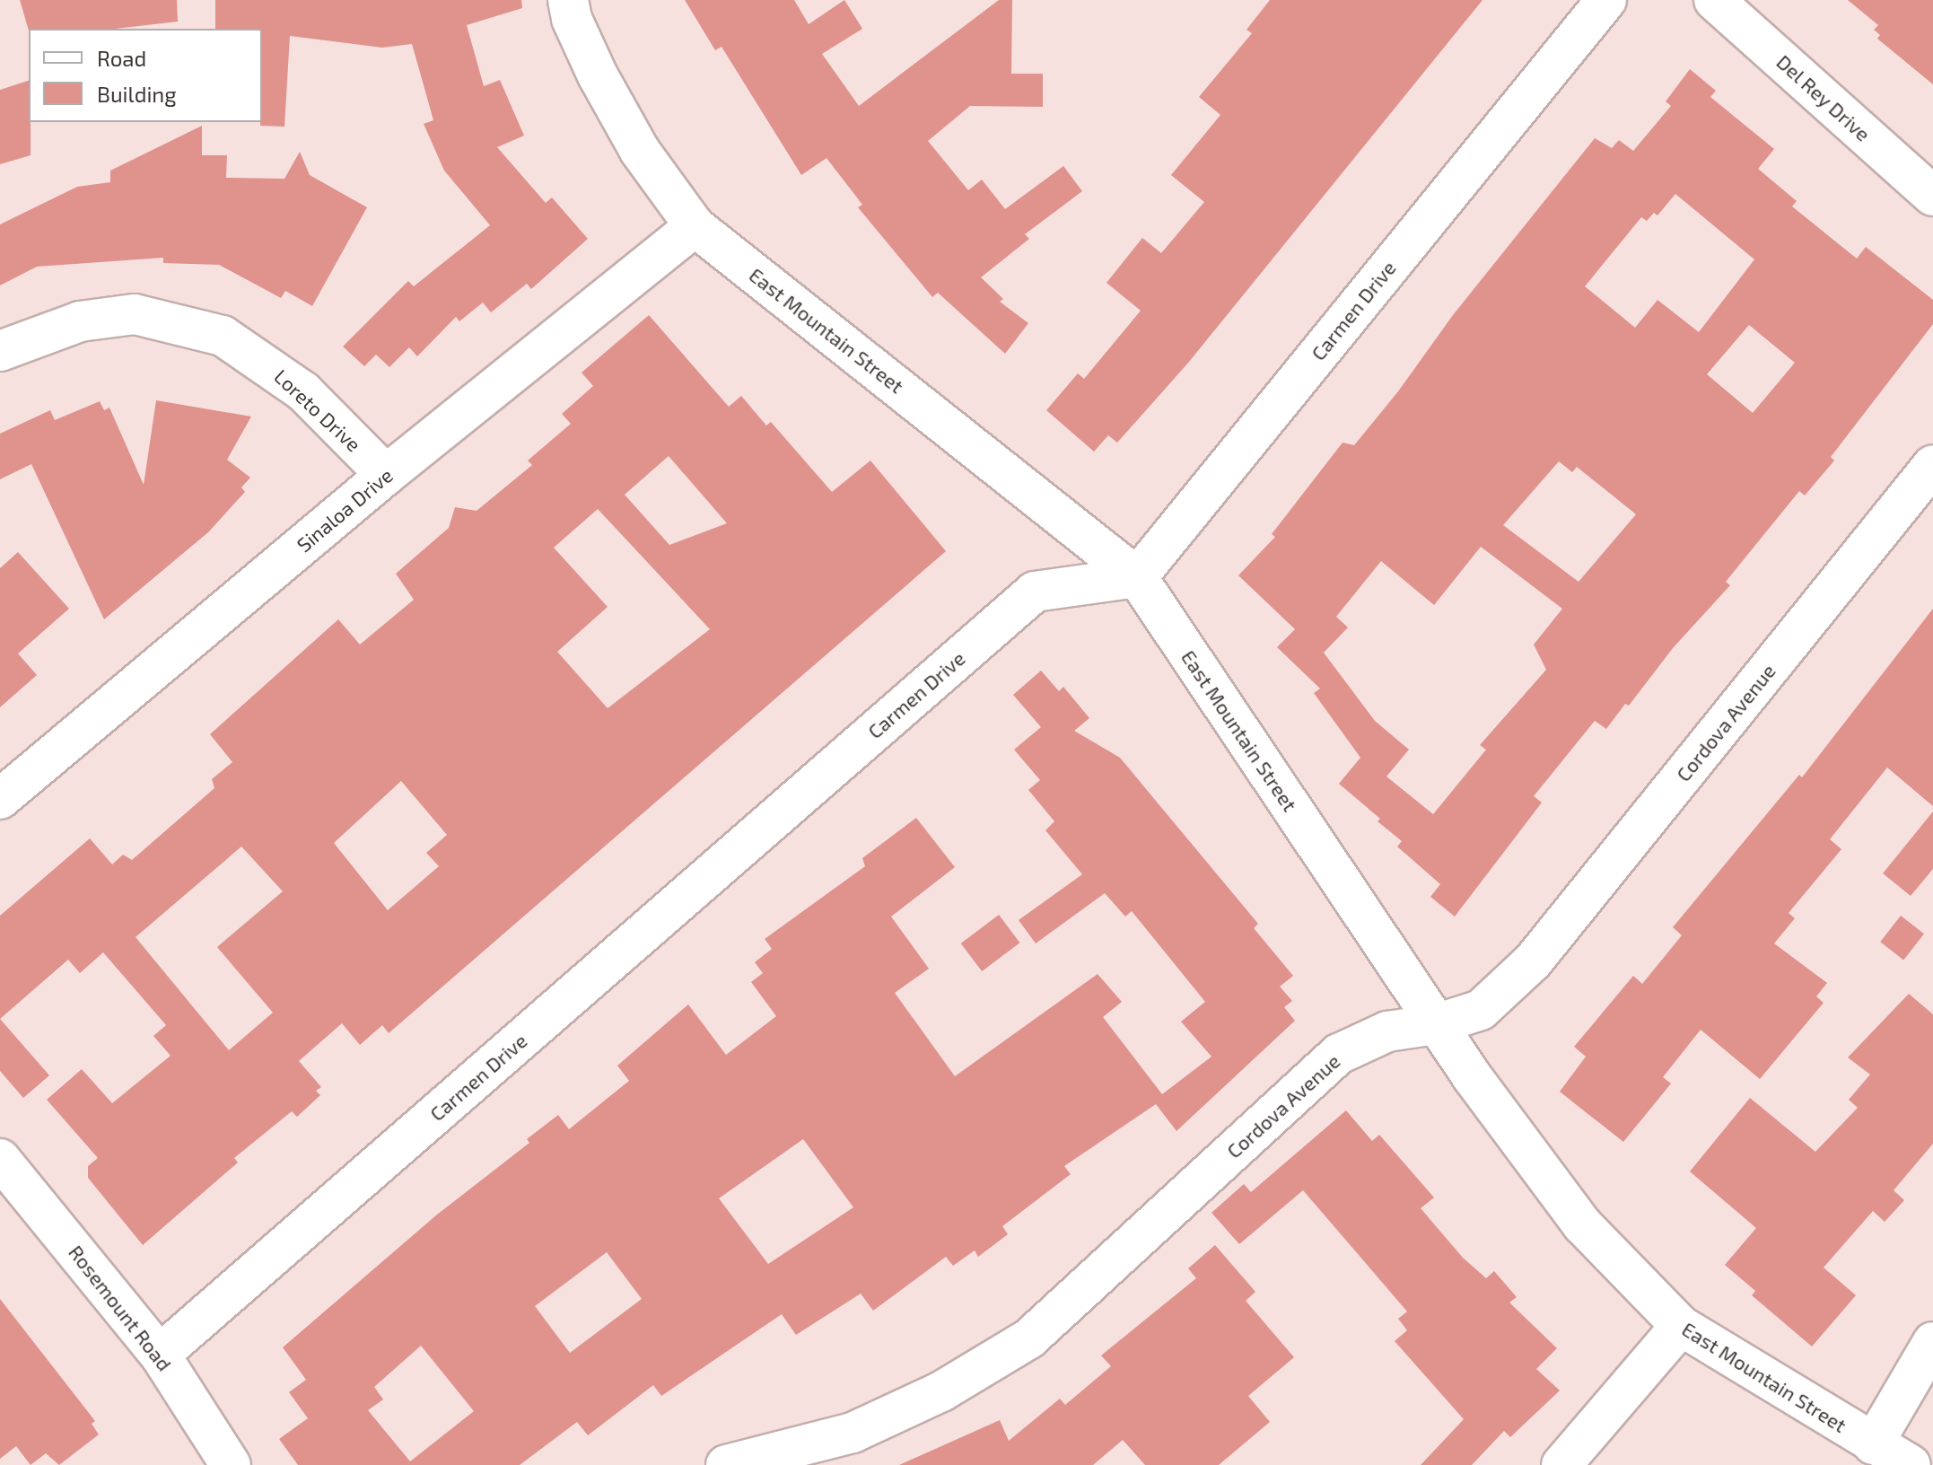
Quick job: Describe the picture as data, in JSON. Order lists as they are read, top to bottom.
{
  "streets": {
    "street": [
      "Del Rey Drive",
      "Carmen Drive",
      "East Mountain Street",
      "Loreto Drive",
      "Sinaloa Drive",
      "Cordova Avenue",
      "Rosemount Road"
    ]
  },
  "crossings": [
    ["Carmen Drive", "East Mountain Street"],
    ["Carmen Drive", "Rosemount Road"],
    ["East Mountain Street", "Sinaloa Drive"],
    ["East Mountain Street", "Cordova Avenue"],
    ["Loreto Drive", "Sinaloa Drive"]
  ],
  "legend": ["Road", "Building"]
}
